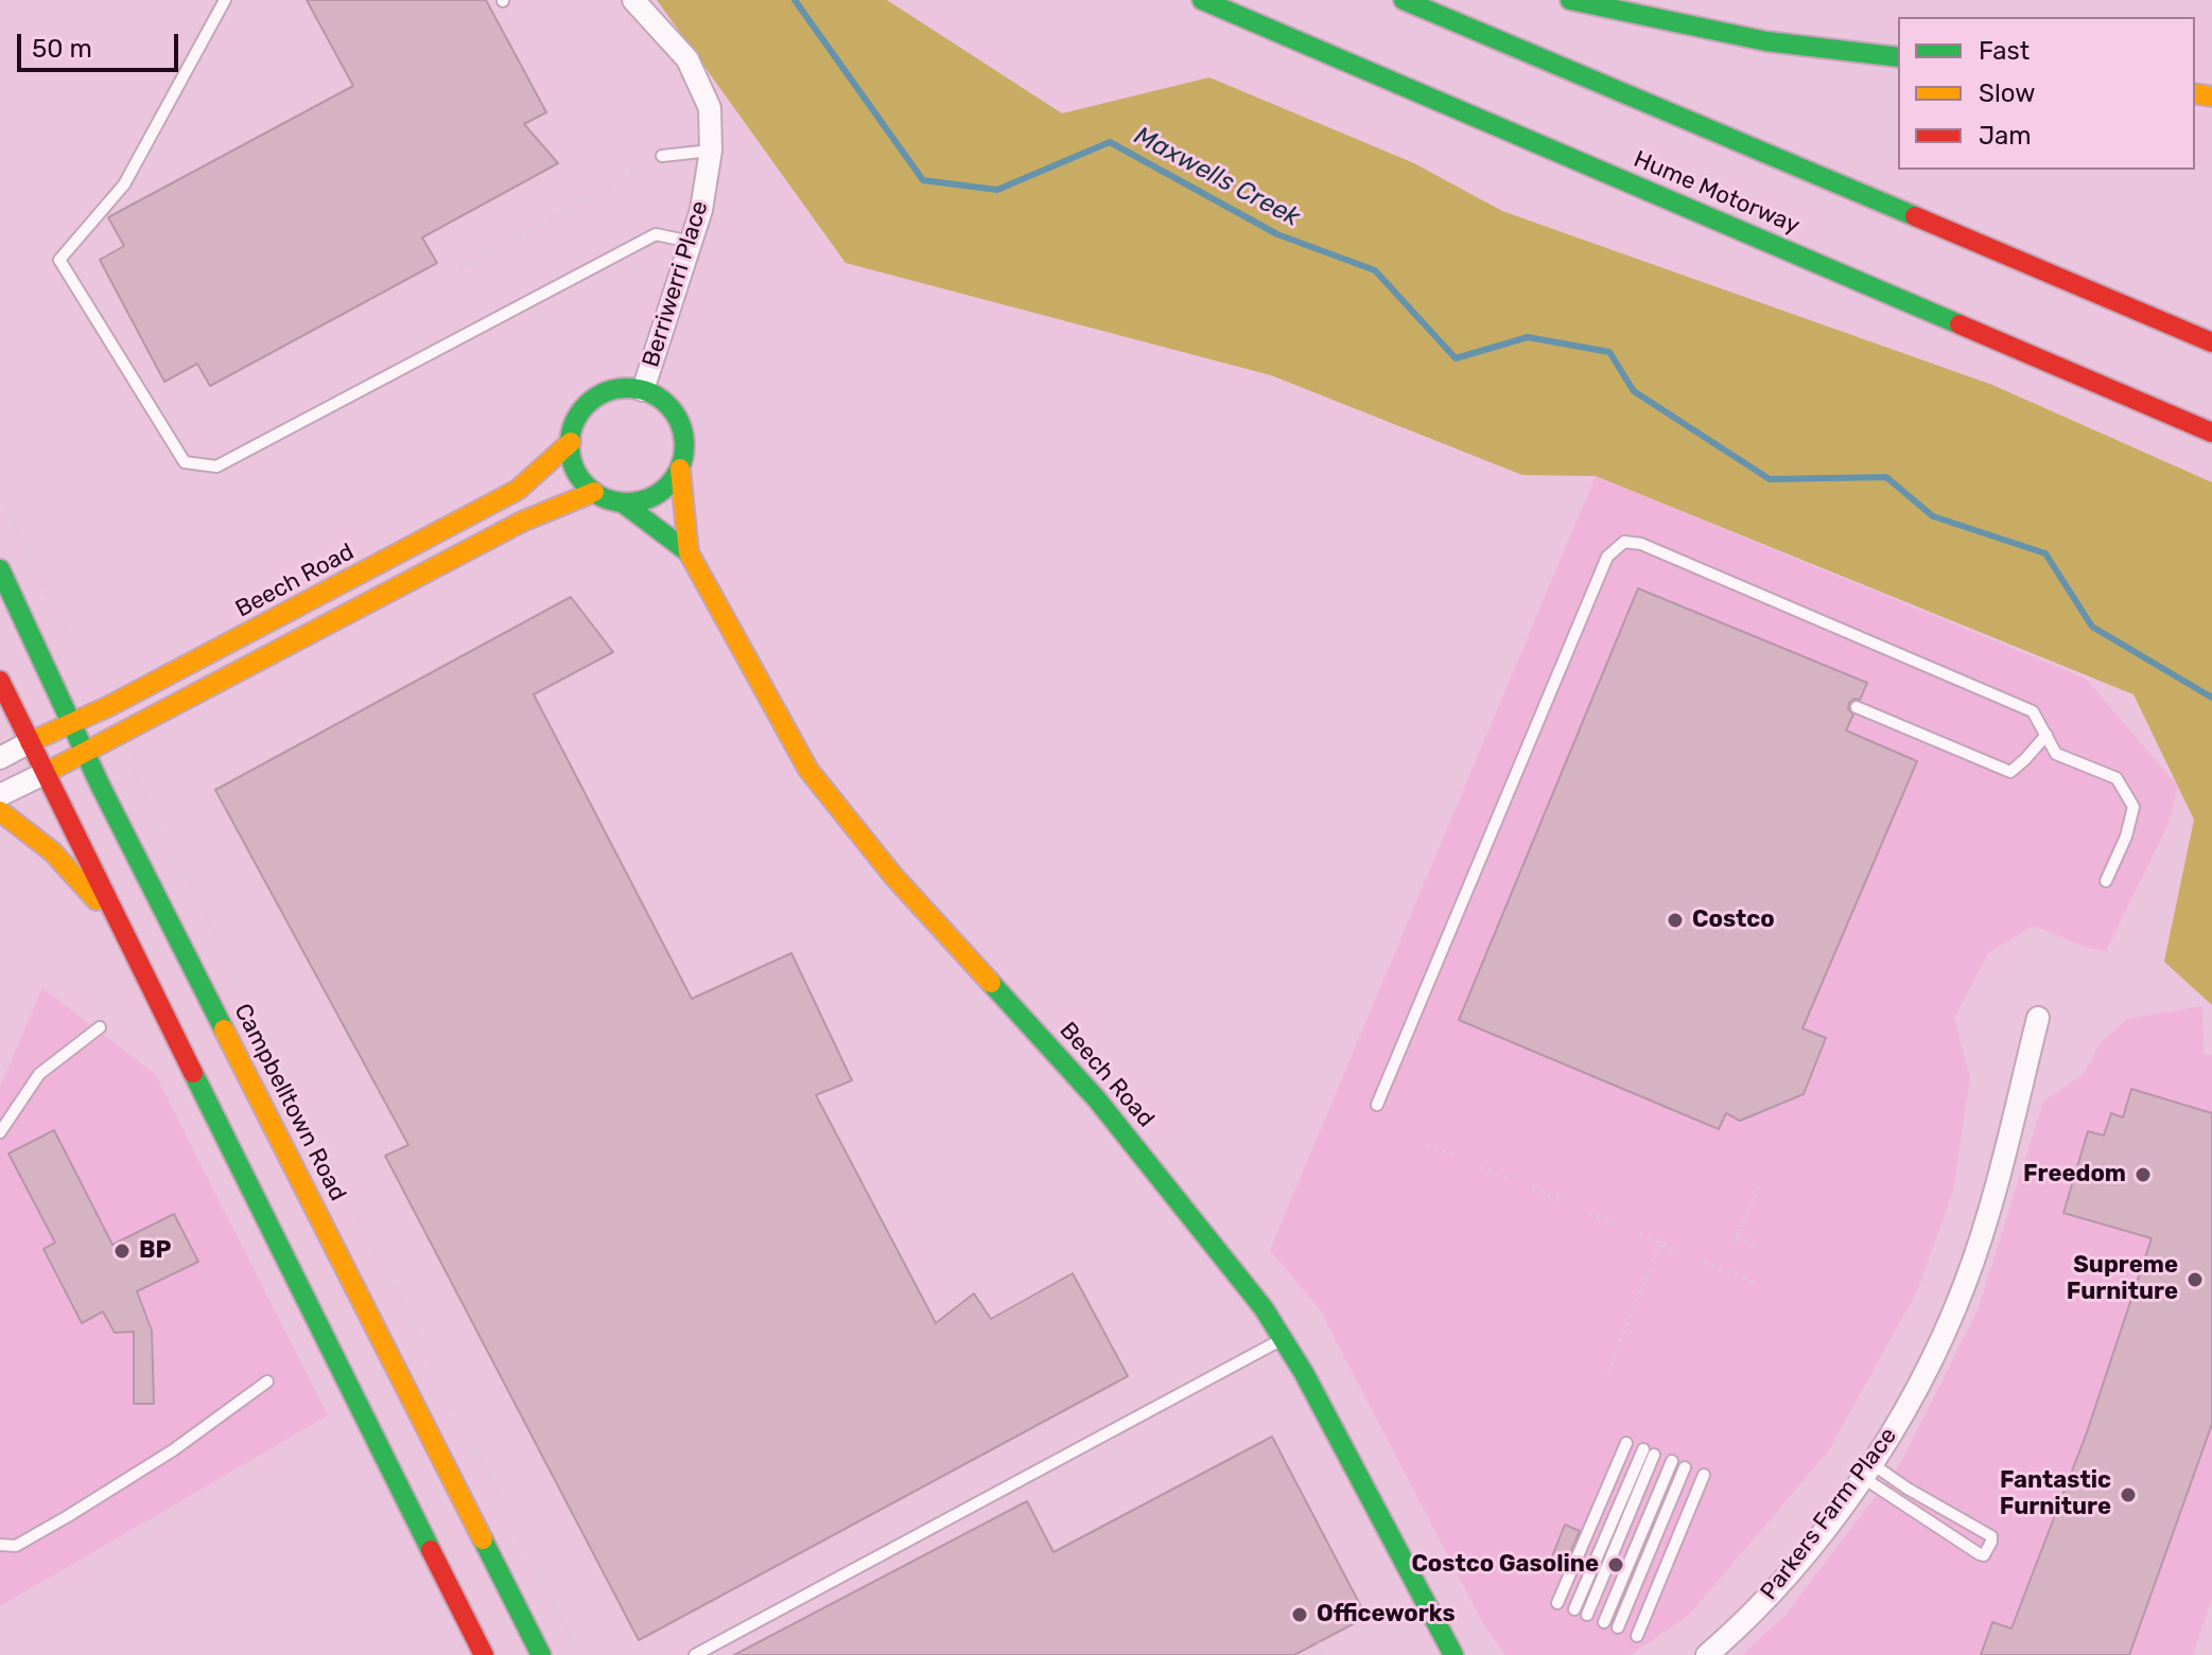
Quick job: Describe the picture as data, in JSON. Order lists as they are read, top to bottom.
{
  "streets": {
    "main road": ["Hume Motorway", "Beech Road", "Campbelltown Road"],
    "street": ["Berriwerri Place", "Parkers Farm Place"]
  },
  "crossings": [
    ["Berriwerri Place", "Beech Road"],
    ["Beech Road", "Campbelltown Road"]
  ],
  "water": ["Maxwells Creek"],
  "places": [
    "Costco",
    "Freedom",
    "BP",
    "Supreme Furniture",
    "Fantastic Furniture",
    "Costco Gasoline",
    "Officeworks"
  ],
  "legend": ["Fast", "Slow", "Jam"],
  "scale_bar": "50 m"
}
